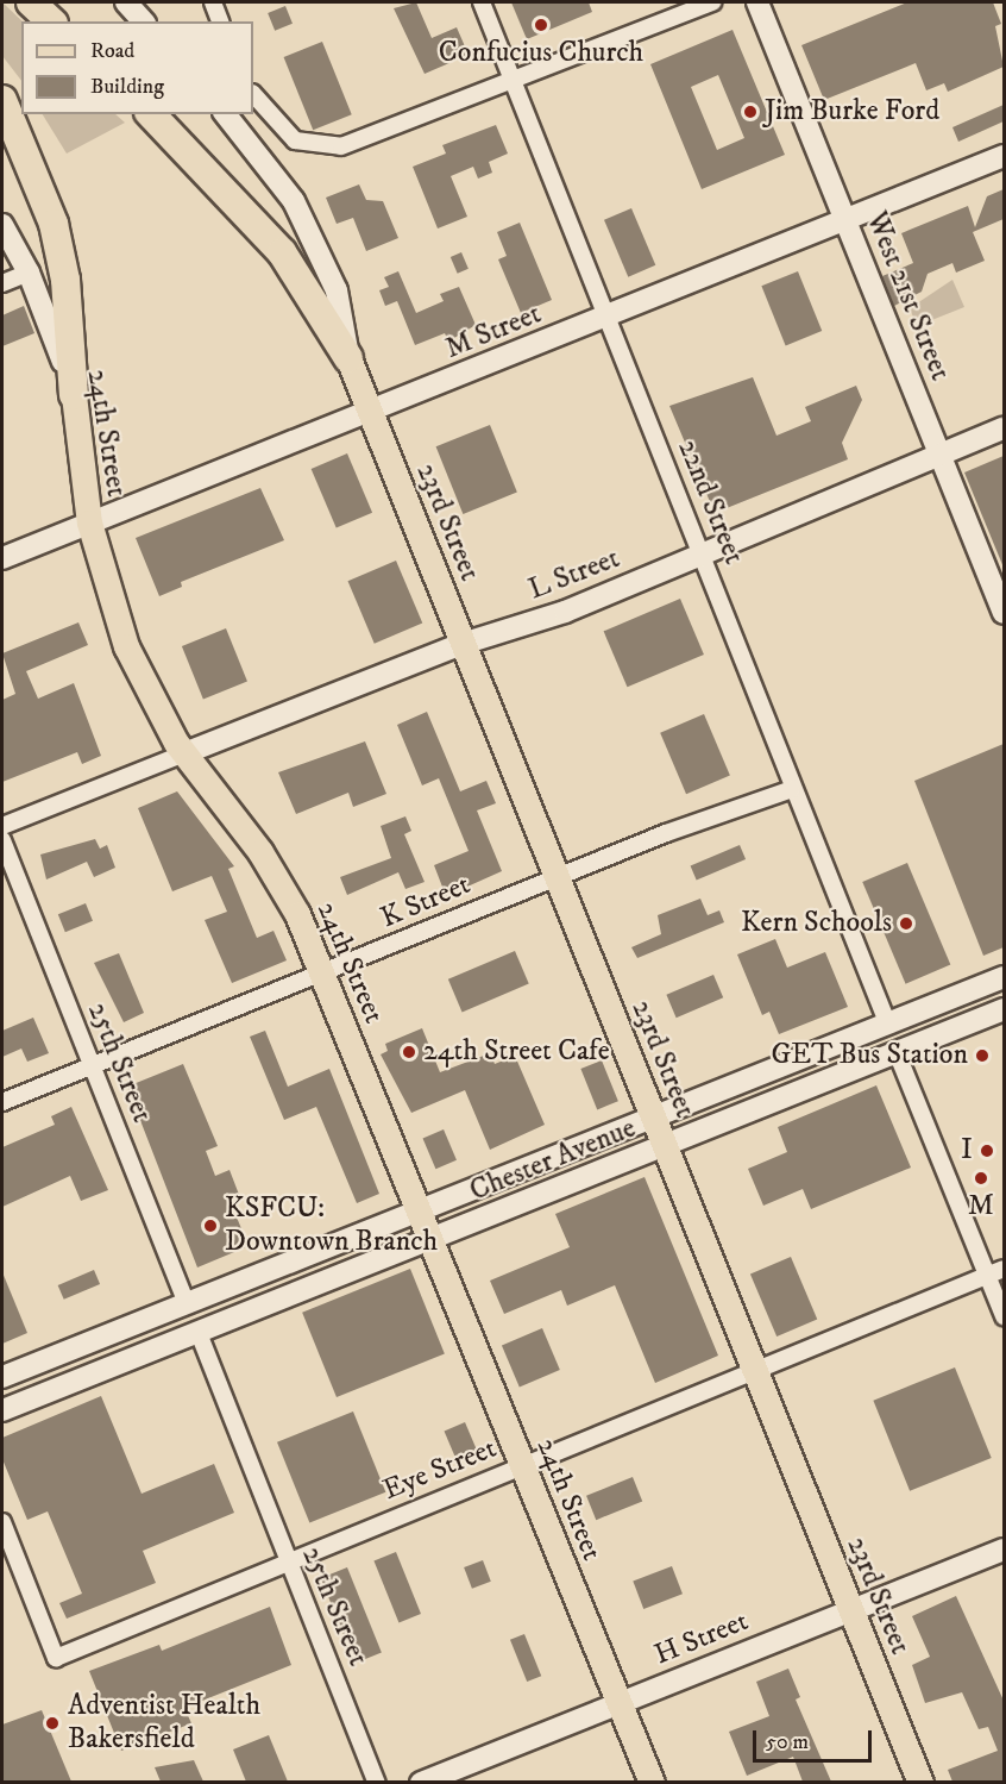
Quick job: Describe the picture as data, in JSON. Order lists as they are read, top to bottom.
{
  "streets": {
    "main road": ["24th Street", "23rd Street"],
    "street": [
      "West 21st Street",
      "M Street",
      "22nd Street",
      "L Street",
      "K Street",
      "25th Street",
      "Chester Avenue",
      "Eye Street",
      "H Street"
    ]
  },
  "crossings": [
    ["West 21st Street", "M Street"],
    ["West 21st Street", "L Street"],
    ["M Street", "24th Street"],
    ["M Street", "22nd Street"],
    ["M Street", "23rd Street"],
    ["24th Street", "L Street"],
    ["24th Street", "K Street"],
    ["24th Street", "Chester Avenue"],
    ["24th Street", "Eye Street"],
    ["24th Street", "H Street"],
    ["22nd Street", "L Street"],
    ["22nd Street", "K Street"],
    ["22nd Street", "Chester Avenue"],
    ["23rd Street", "L Street"],
    ["23rd Street", "K Street"],
    ["23rd Street", "Chester Avenue"],
    ["23rd Street", "Eye Street"],
    ["23rd Street", "H Street"],
    ["K Street", "25th Street"],
    ["25th Street", "Chester Avenue"],
    ["25th Street", "Eye Street"]
  ],
  "places": [
    "Confucius Church",
    "Jim Burke Ford",
    "Kern Schools",
    "24th Street Cafe",
    "GET Bus Station",
    "I",
    "M",
    "KSFCU: Downtown Branch",
    "Adventist Health Bakersfield"
  ],
  "legend": ["Road", "Building"],
  "scale_bar": "50 m"
}
